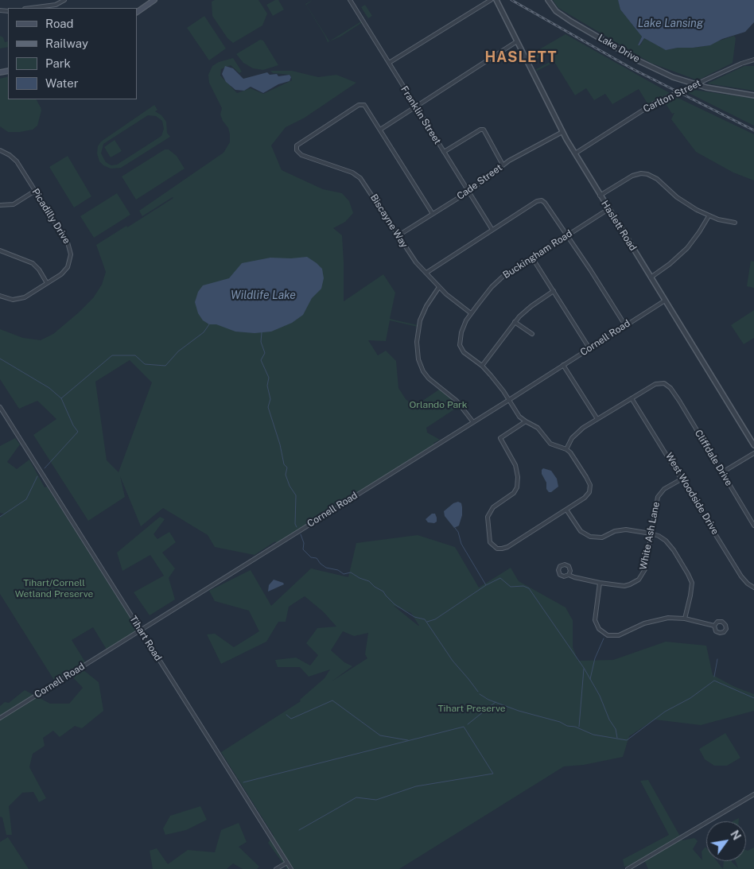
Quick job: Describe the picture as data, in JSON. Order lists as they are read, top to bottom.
{
  "streets": {
    "street": [
      "Lake Drive",
      "Carlton Street",
      "Franklin Street",
      "Cade Street",
      "Picadilly Drive",
      "Biscayne Way",
      "Haslett Road",
      "Buckingham Road",
      "Cornell Road",
      "Cliffdale Drive",
      "West Woodside Drive",
      "White Ash Lane",
      "Tihart Road"
    ]
  },
  "crossings": [
    ["Lake Drive", "Carlton Street"],
    ["Carlton Street", "Haslett Road"],
    ["Franklin Street", "Cade Street"],
    ["Cade Street", "Biscayne Way"],
    ["Cade Street", "Haslett Road"],
    ["Biscayne Way", "Buckingham Road"],
    ["Haslett Road", "Buckingham Road"],
    ["Haslett Road", "Cornell Road"],
    ["Buckingham Road", "Cornell Road"],
    ["Cornell Road", "Tihart Road"],
    ["Cliffdale Drive", "West Woodside Drive"],
    ["West Woodside Drive", "White Ash Lane"]
  ],
  "districts": ["HASLETT"],
  "water": ["Lake Lansing", "Wildlife Lake"],
  "parks": ["Orlando Park", "Tihart/Cornell Wetland Preserve", "Tihart Preserve"],
  "legend": [
    "Road",
    "Railway",
    "Park",
    "Water"
  ],
  "north": "top right"
}
